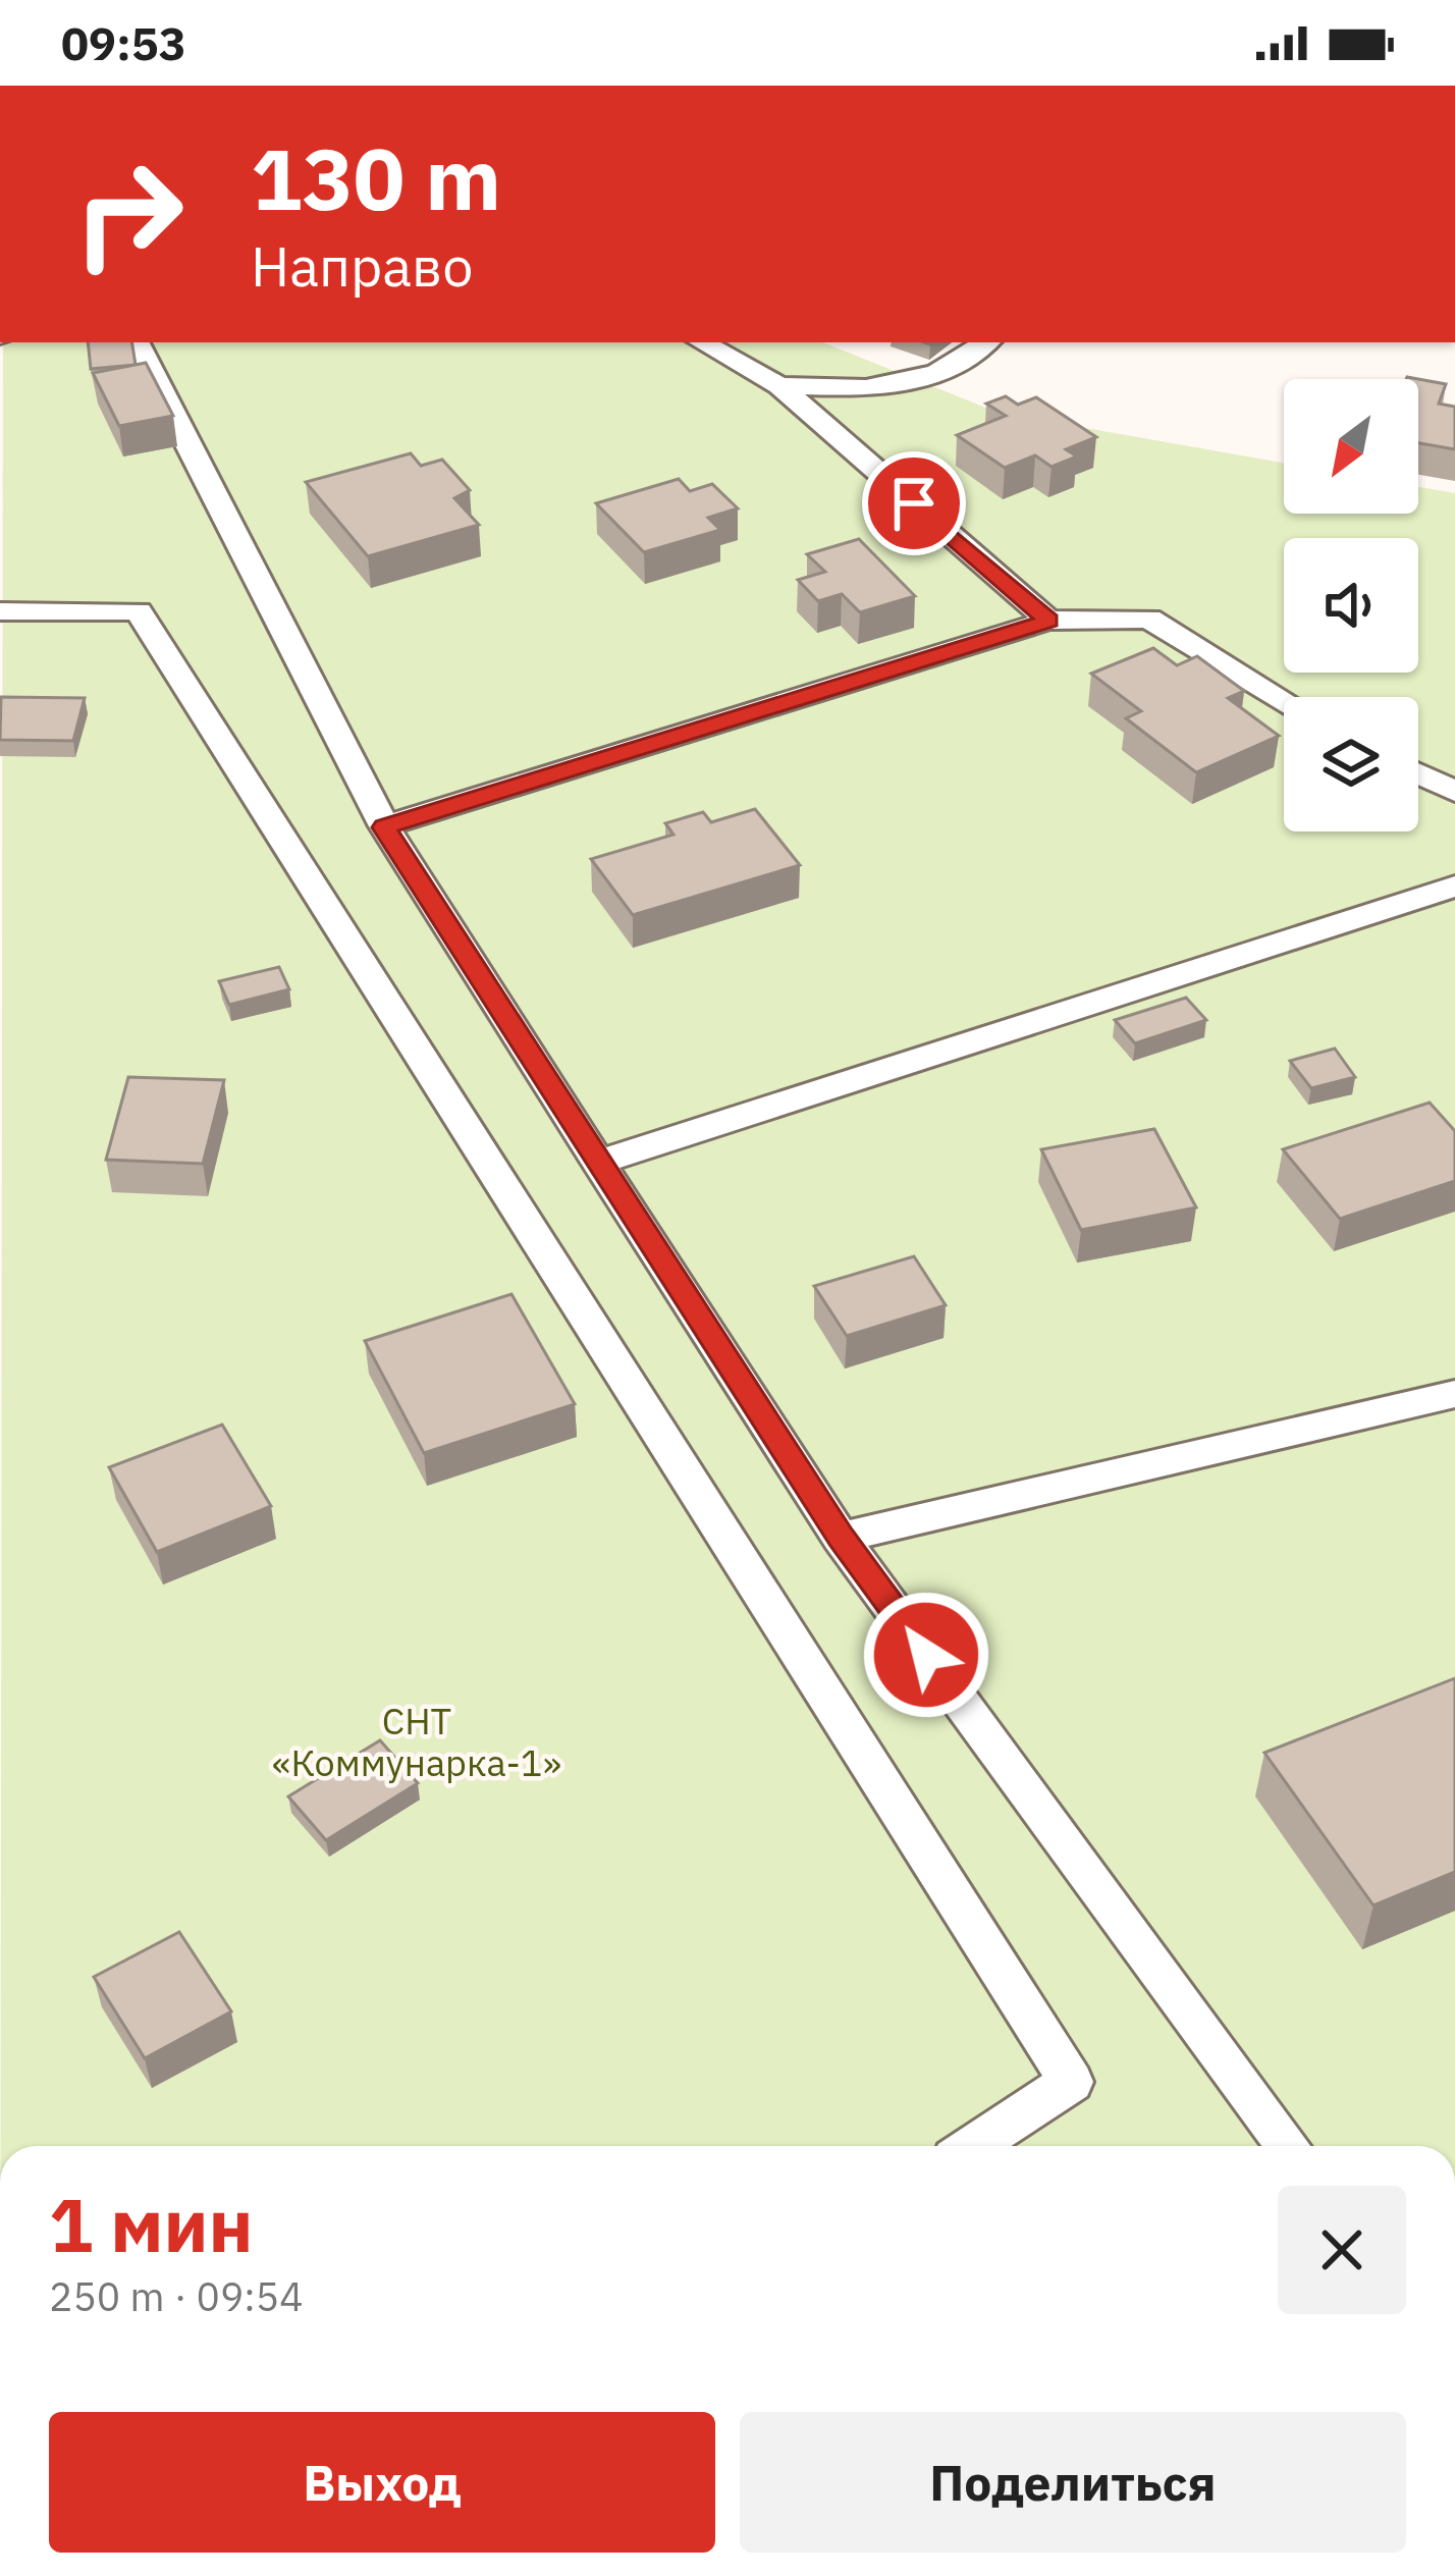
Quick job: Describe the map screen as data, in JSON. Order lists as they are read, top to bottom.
{
  "parks": ["СНТ «Коммунарка-1»"],
  "north": "bottom left",
  "page": {
    "status": "09:53",
    "turn": ["130 m", "Направо"],
    "heading": ["1 мин", "250 m · 09:54"],
    "buttons": ["Выход", "Поделиться"]
  }
}
